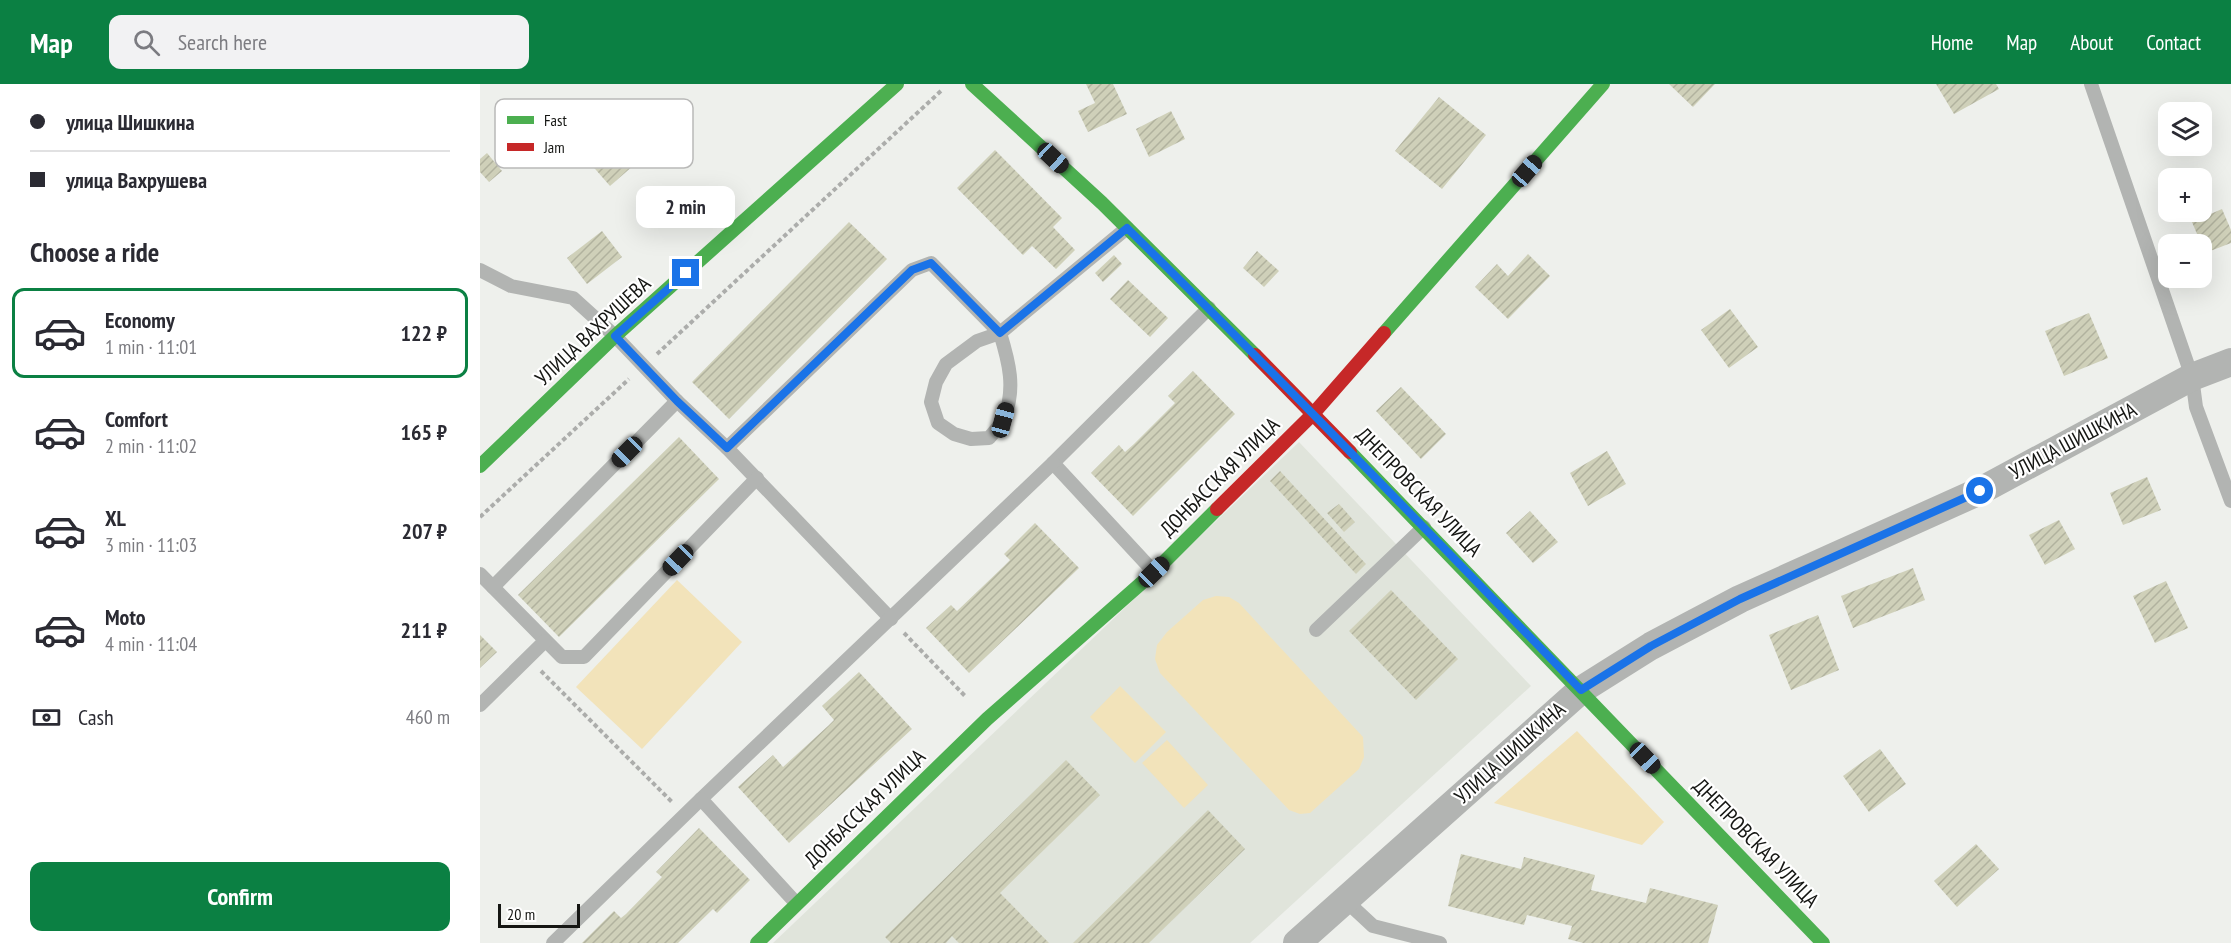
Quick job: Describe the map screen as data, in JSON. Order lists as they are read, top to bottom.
{
  "streets": {
    "street": [
      "УЛИЦА ВАХРУШЕВА",
      "УЛИЦА ШИШКИНА",
      "ДОНБАССКАЯ УЛИЦА",
      "ДНЕПРОВСКАЯ УЛИЦА"
    ]
  },
  "crossings": [
    ["УЛИЦА ШИШКИНА", "ДНЕПРОВСКАЯ УЛИЦА"],
    ["ДОНБАССКАЯ УЛИЦА", "ДНЕПРОВСКАЯ УЛИЦА"]
  ],
  "legend": ["Fast", "Jam"],
  "scale_bar": "20 m",
  "page": {
    "header": "Map",
    "search": "Search here",
    "nav": [
      "Home",
      "Map",
      "About",
      "Contact"
    ],
    "banner": ["улица Шишкина", "улица Вахрушева"],
    "map_buttons": ["+", "−"],
    "bubble": "2 min",
    "heading": "Choose a ride",
    "list": [
      {
        "name": "Economy",
        "note": "1 min · 11:01",
        "value": "122 ₽"
      },
      {
        "name": "Comfort",
        "note": "2 min · 11:02",
        "value": "165 ₽"
      },
      {
        "name": "XL",
        "note": "3 min · 11:03",
        "value": "207 ₽"
      },
      {
        "name": "Moto",
        "note": "4 min · 11:04",
        "value": "211 ₽"
      }
    ],
    "pay": ["Cash", "460 m"],
    "buttons": "Confirm",
    "scale": "20 m"
  }
}
